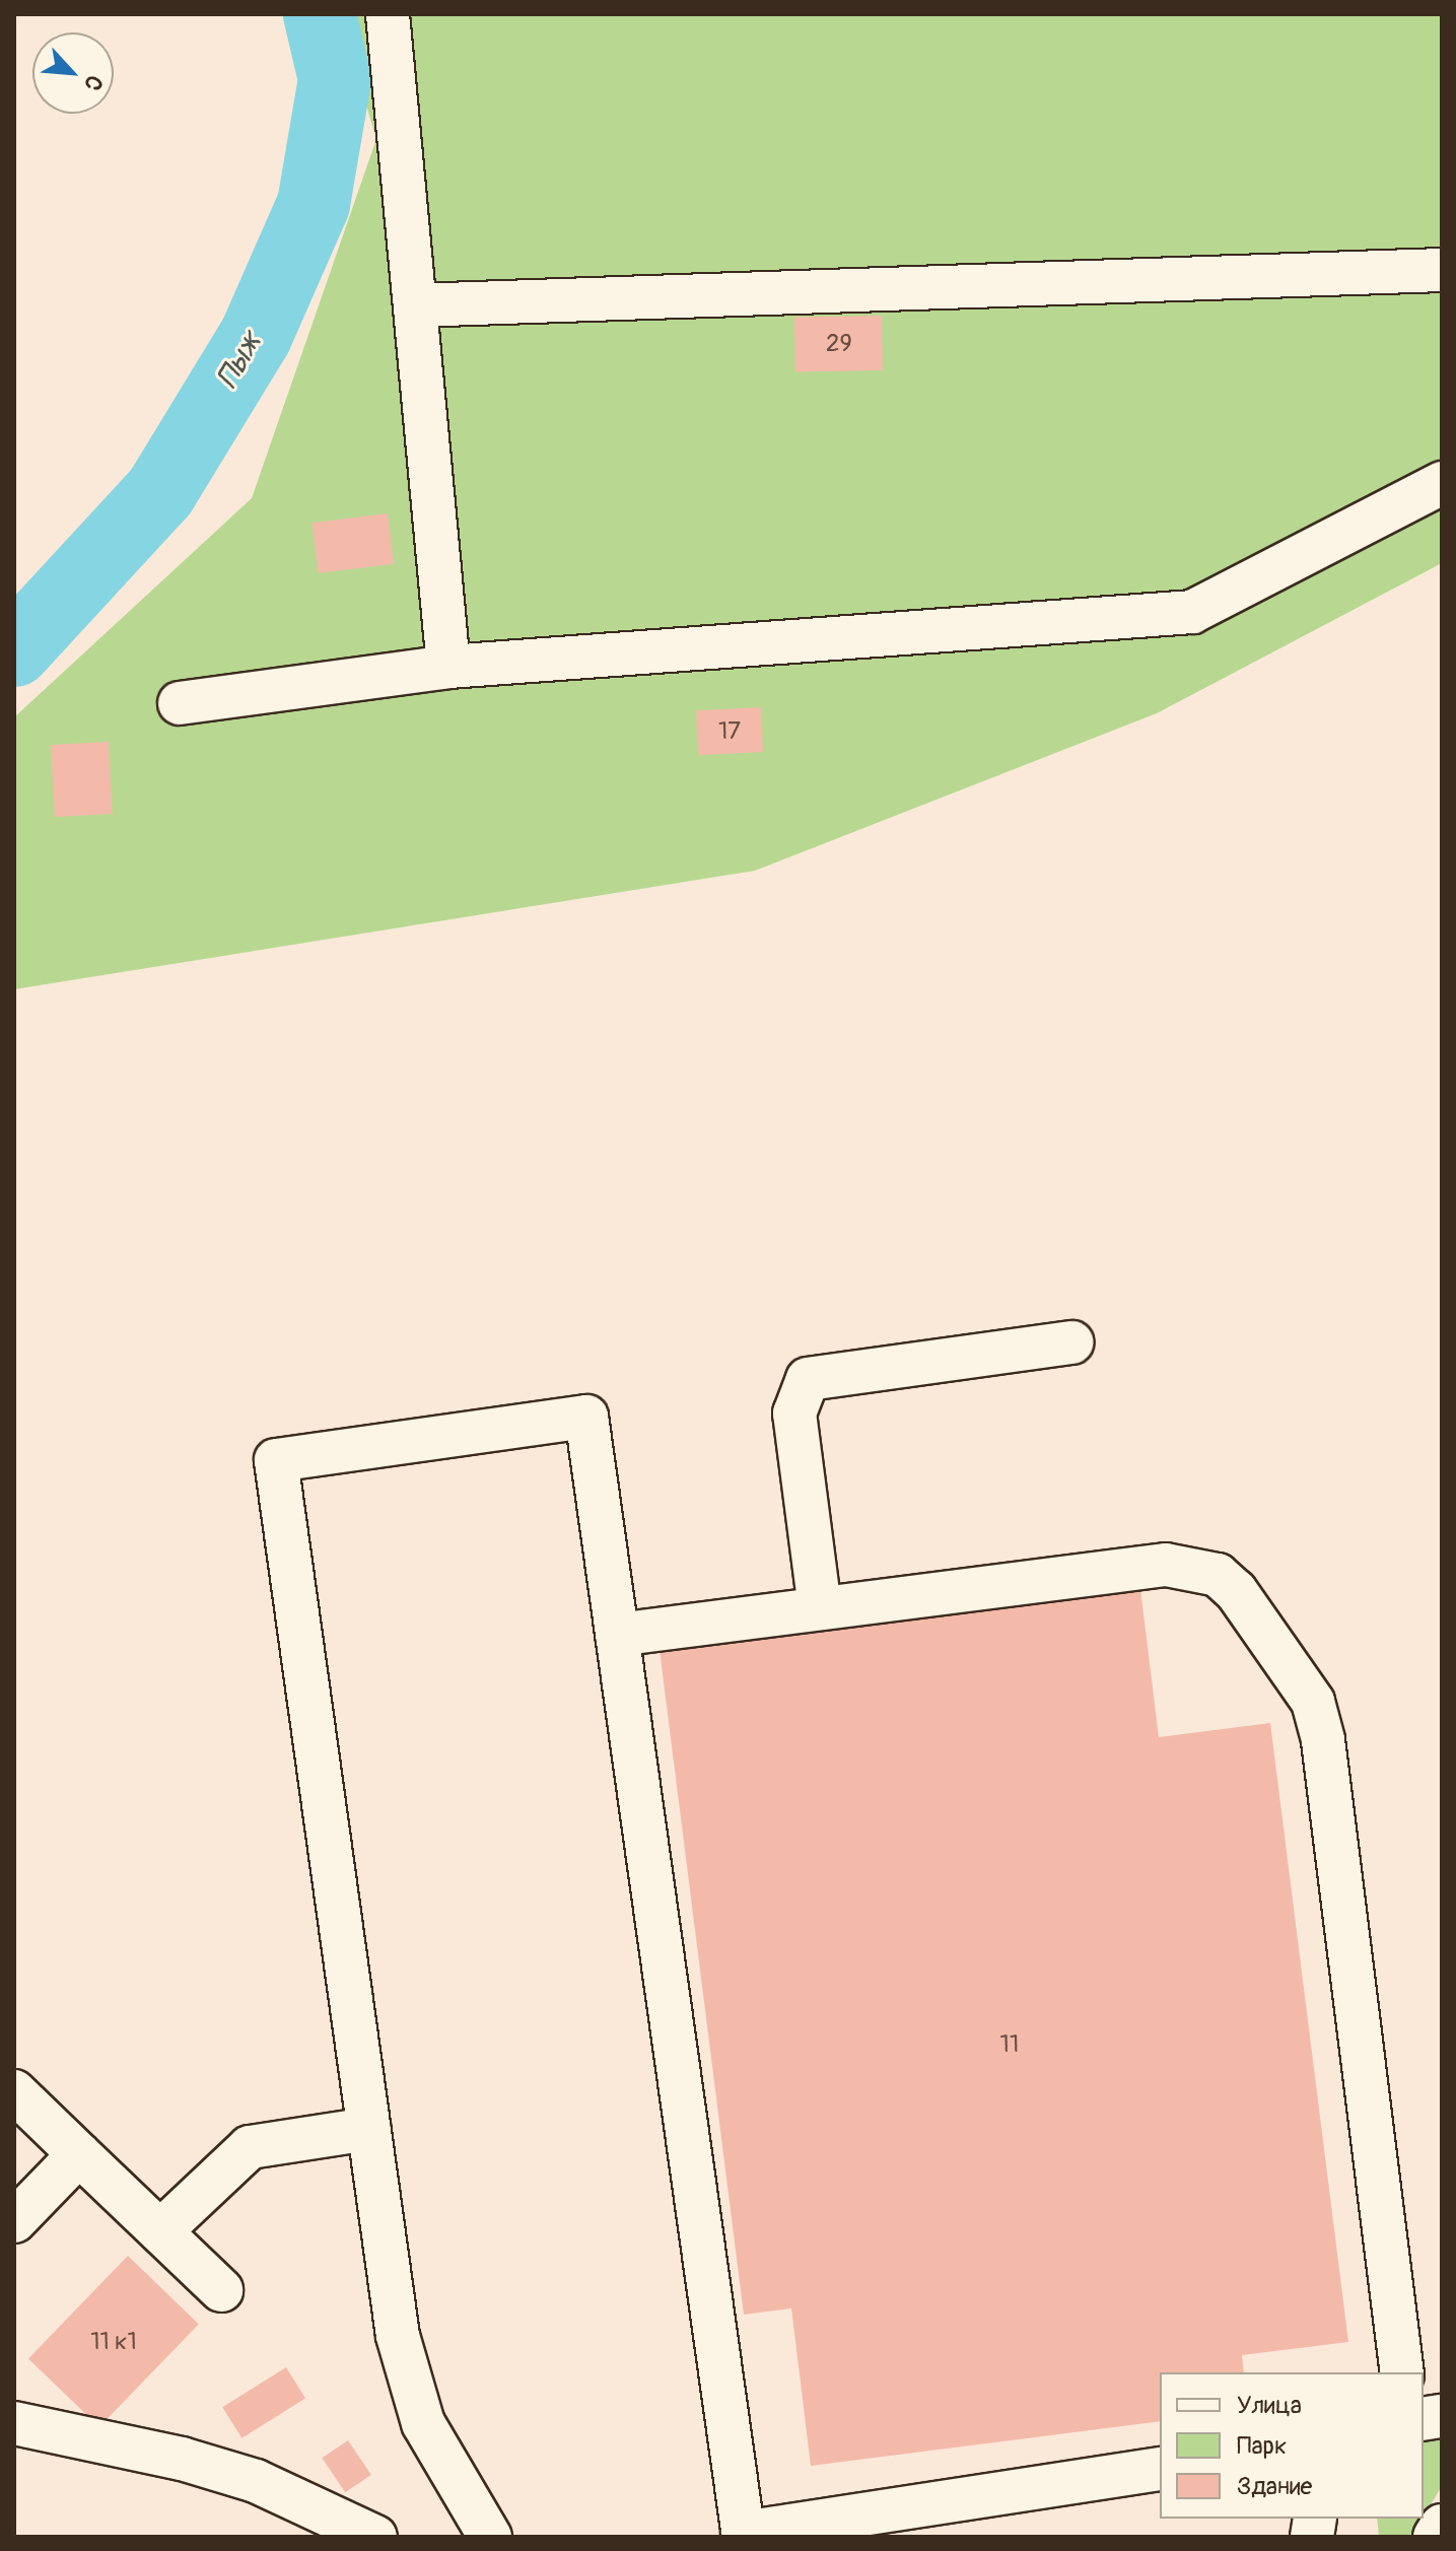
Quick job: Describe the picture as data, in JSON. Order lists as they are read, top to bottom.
{
  "water": ["Пыж"],
  "house_numbers": [
    "29",
    "17",
    "11",
    "11 к1"
  ],
  "legend": ["Улица", "Парк", "Здание"],
  "north": "bottom right"
}
